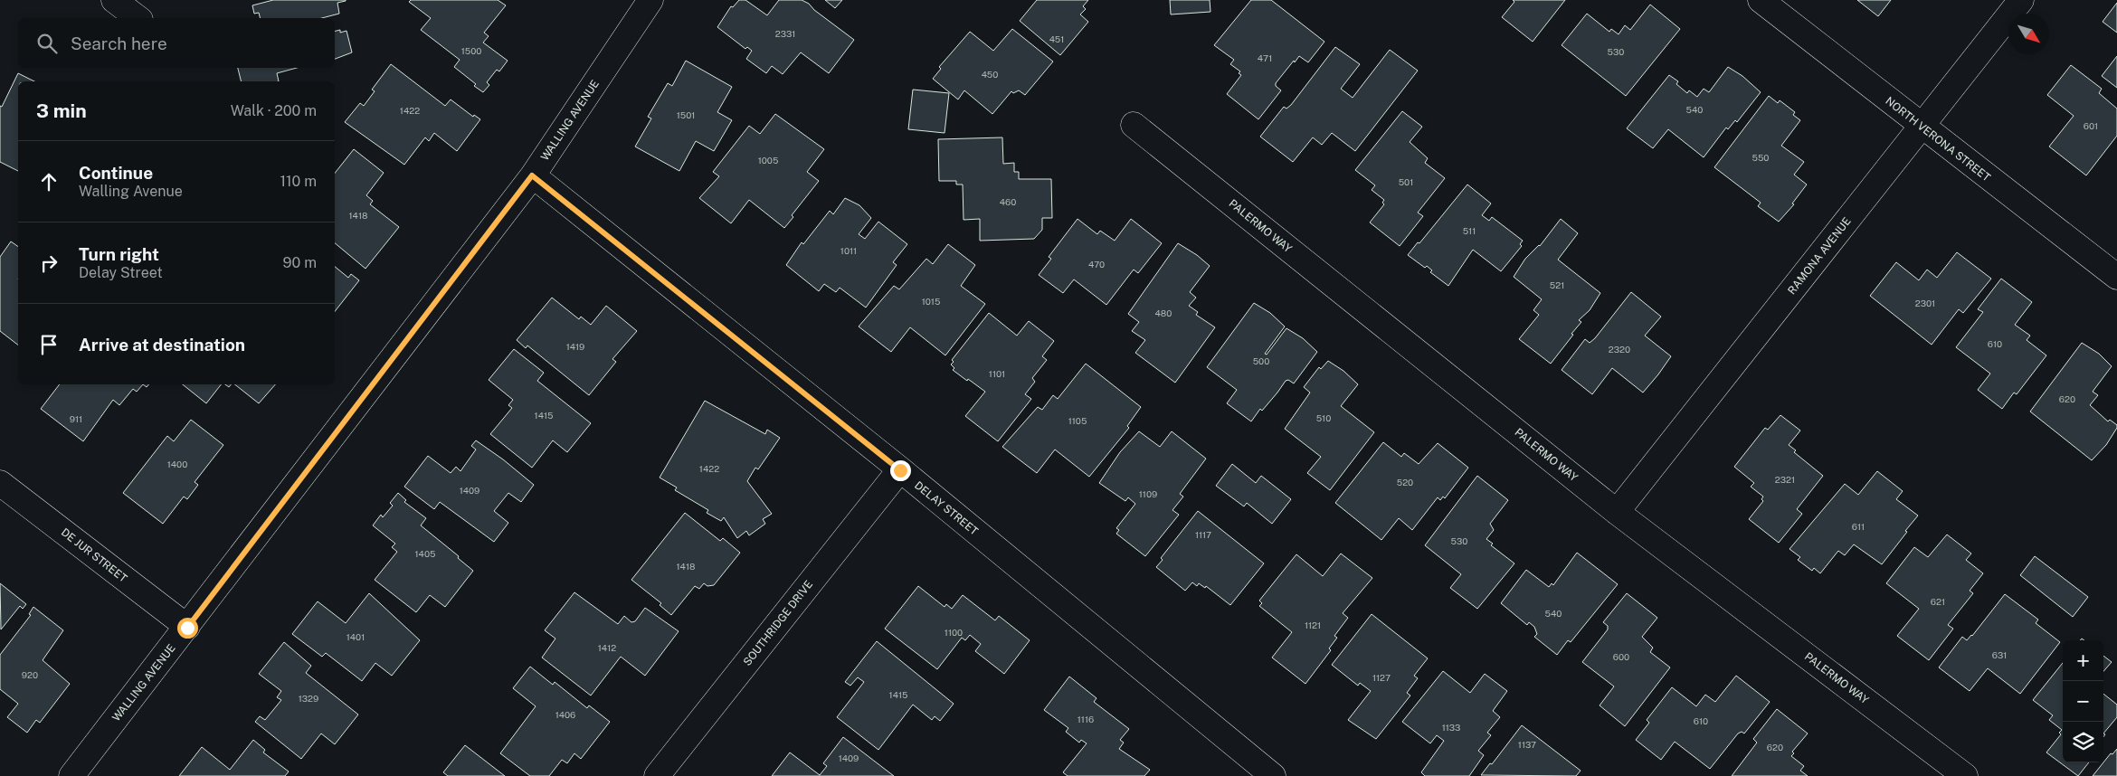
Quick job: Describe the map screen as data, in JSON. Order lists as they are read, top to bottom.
{
  "streets": {
    "street": [
      "WALLING AVENUE",
      "NORTH VERONA STREET",
      "PALERMO WAY",
      "RAMONA AVENUE",
      "DELAY STREET",
      "DE JUR STREET",
      "SOUTHRIDGE DRIVE"
    ]
  },
  "crossings": [
    ["WALLING AVENUE", "DELAY STREET"],
    ["WALLING AVENUE", "DE JUR STREET"],
    ["NORTH VERONA STREET", "RAMONA AVENUE"],
    ["PALERMO WAY", "RAMONA AVENUE"],
    ["DELAY STREET", "SOUTHRIDGE DRIVE"]
  ],
  "house_numbers": [
    "2331",
    "451",
    "1500",
    "530",
    "471",
    "450",
    "540",
    "1422",
    "1501",
    "601",
    "550",
    "1005",
    "501",
    "460",
    "1418",
    "511",
    "1011",
    "470",
    "521",
    "1015",
    "2301",
    "480",
    "610",
    "1419",
    "2320",
    "500",
    "1101",
    "620",
    "1415",
    "510",
    "911",
    "1105",
    "1400",
    "1422",
    "2321",
    "520",
    "1409",
    "1109",
    "611",
    "1117",
    "530",
    "1405",
    "1418",
    "621",
    "540",
    "1121",
    "1100",
    "1401",
    "1412",
    "631",
    "600",
    "920",
    "1127",
    "1415",
    "1329",
    "1406",
    "1116",
    "610",
    "1133",
    "1137",
    "620",
    "1409"
  ],
  "north": "bottom right",
  "page": {
    "search": "Search here",
    "heading": ["3 min", "Walk · 200 m"],
    "list": [
      ["Continue", "Walling Avenue", "110 m"],
      ["Turn right", "Delay Street", "90 m"],
      "Arrive at destination"
    ],
    "map_buttons": ["+", "−"]
  }
}
